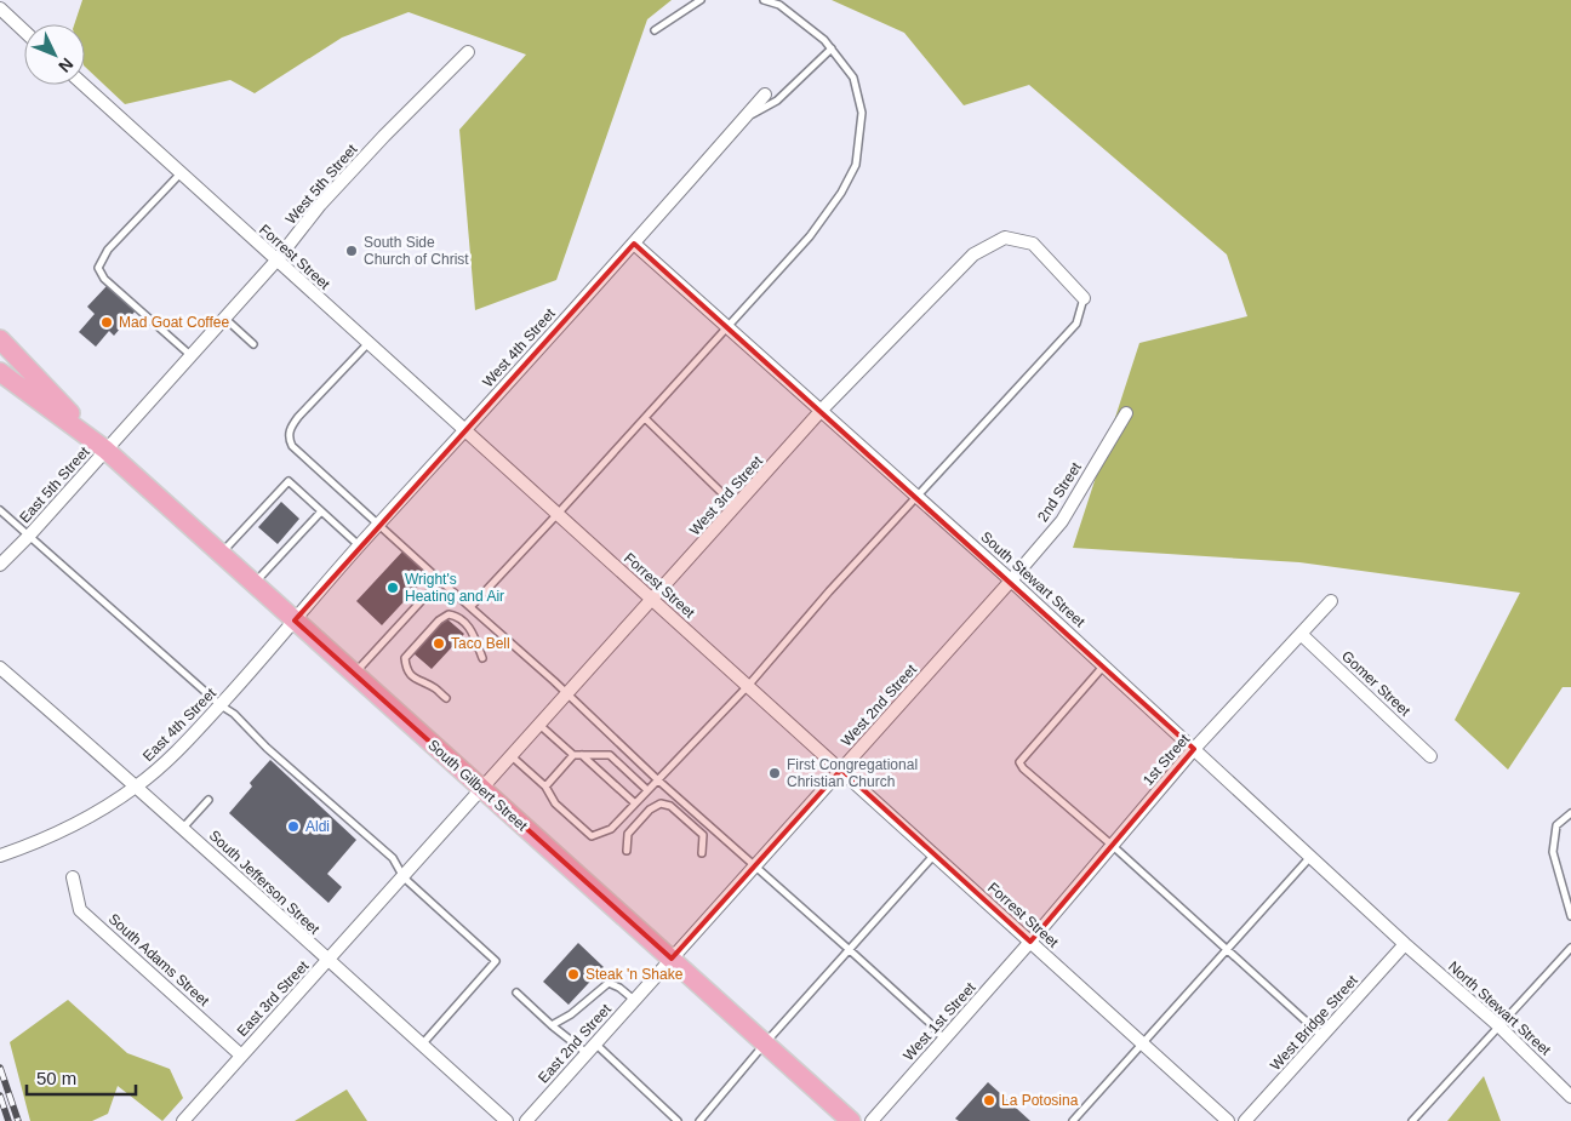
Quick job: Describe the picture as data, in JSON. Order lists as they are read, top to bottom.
{
  "streets": {
    "main road": ["South Gilbert Street"],
    "street": [
      "West 5th Street",
      "Forrest Street",
      "West 4th Street",
      "East 5th Street",
      "2nd Street",
      "West 3rd Street",
      "South Stewart Street",
      "Gomer Street",
      "West 2nd Street",
      "East 4th Street",
      "1st Street",
      "South Jefferson Street",
      "South Adams Street",
      "East 3rd Street",
      "North Stewart Street",
      "West 1st Street",
      "West Bridge Street",
      "East 2nd Street"
    ]
  },
  "crossings": [
    ["West 5th Street", "Forrest Street"],
    ["West 5th Street", "East 5th Street"],
    ["West 5th Street", "South Gilbert Street"],
    ["Forrest Street", "West 4th Street"],
    ["Forrest Street", "West 3rd Street"],
    ["Forrest Street", "West 2nd Street"],
    ["Forrest Street", "1st Street"],
    ["Forrest Street", "West 1st Street"],
    ["West 4th Street", "South Stewart Street"],
    ["West 4th Street", "East 4th Street"],
    ["West 4th Street", "South Gilbert Street"],
    ["East 5th Street", "South Gilbert Street"],
    ["2nd Street", "South Stewart Street"],
    ["2nd Street", "West 2nd Street"],
    ["West 3rd Street", "South Stewart Street"],
    ["West 3rd Street", "South Gilbert Street"],
    ["West 3rd Street", "East 3rd Street"],
    ["South Stewart Street", "West 2nd Street"],
    ["South Stewart Street", "1st Street"],
    ["South Stewart Street", "North Stewart Street"],
    ["South Stewart Street", "West Bridge Street"],
    ["Gomer Street", "1st Street"],
    ["West 2nd Street", "South Gilbert Street"],
    ["West 2nd Street", "East 2nd Street"],
    ["East 4th Street", "South Gilbert Street"],
    ["East 4th Street", "South Jefferson Street"],
    ["1st Street", "West 1st Street"],
    ["South Gilbert Street", "East 3rd Street"],
    ["South Gilbert Street", "East 2nd Street"],
    ["South Jefferson Street", "East 3rd Street"],
    ["South Adams Street", "East 3rd Street"],
    ["North Stewart Street", "West Bridge Street"]
  ],
  "places": [
    "South Side Church of Christ",
    "Mad Goat Coffee",
    "Wright's Heating and Air",
    "Taco Bell",
    "First Congregational Christian Church",
    "Aldi",
    "Steak 'n Shake",
    "La Potosina"
  ],
  "scale_bar": "50 m",
  "north": "bottom right"
}
